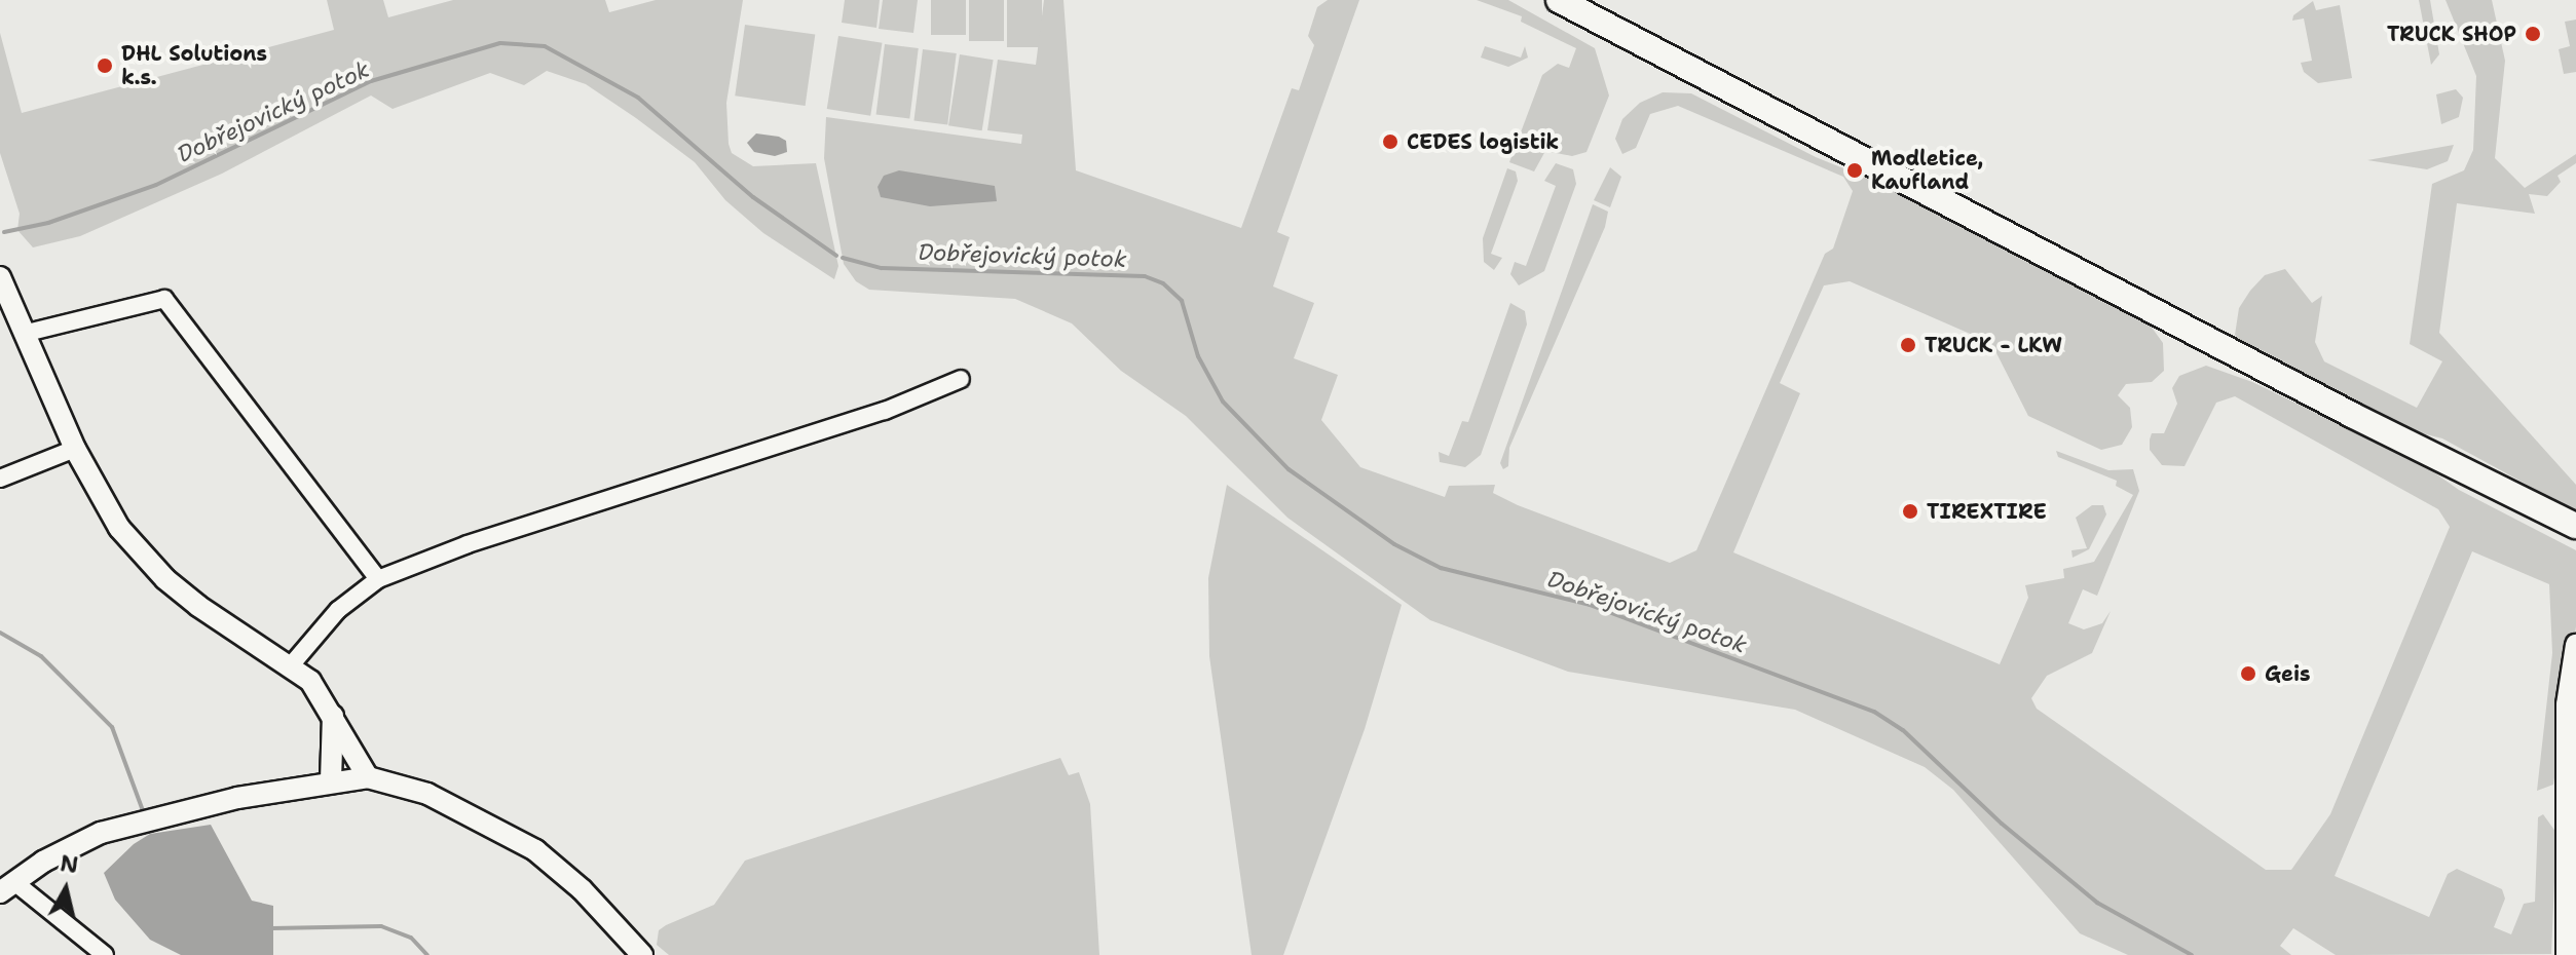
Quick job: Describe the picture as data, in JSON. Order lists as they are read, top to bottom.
{
  "water": ["Dobřejovický potok"],
  "places": [
    "TRUCK SHOP",
    "DHL Solutions k.s.",
    "CEDES logistik",
    "Modletice, Kaufland",
    "TRUCK - LKW",
    "TIREXTIRE",
    "Geis"
  ],
  "north": "top"
}
